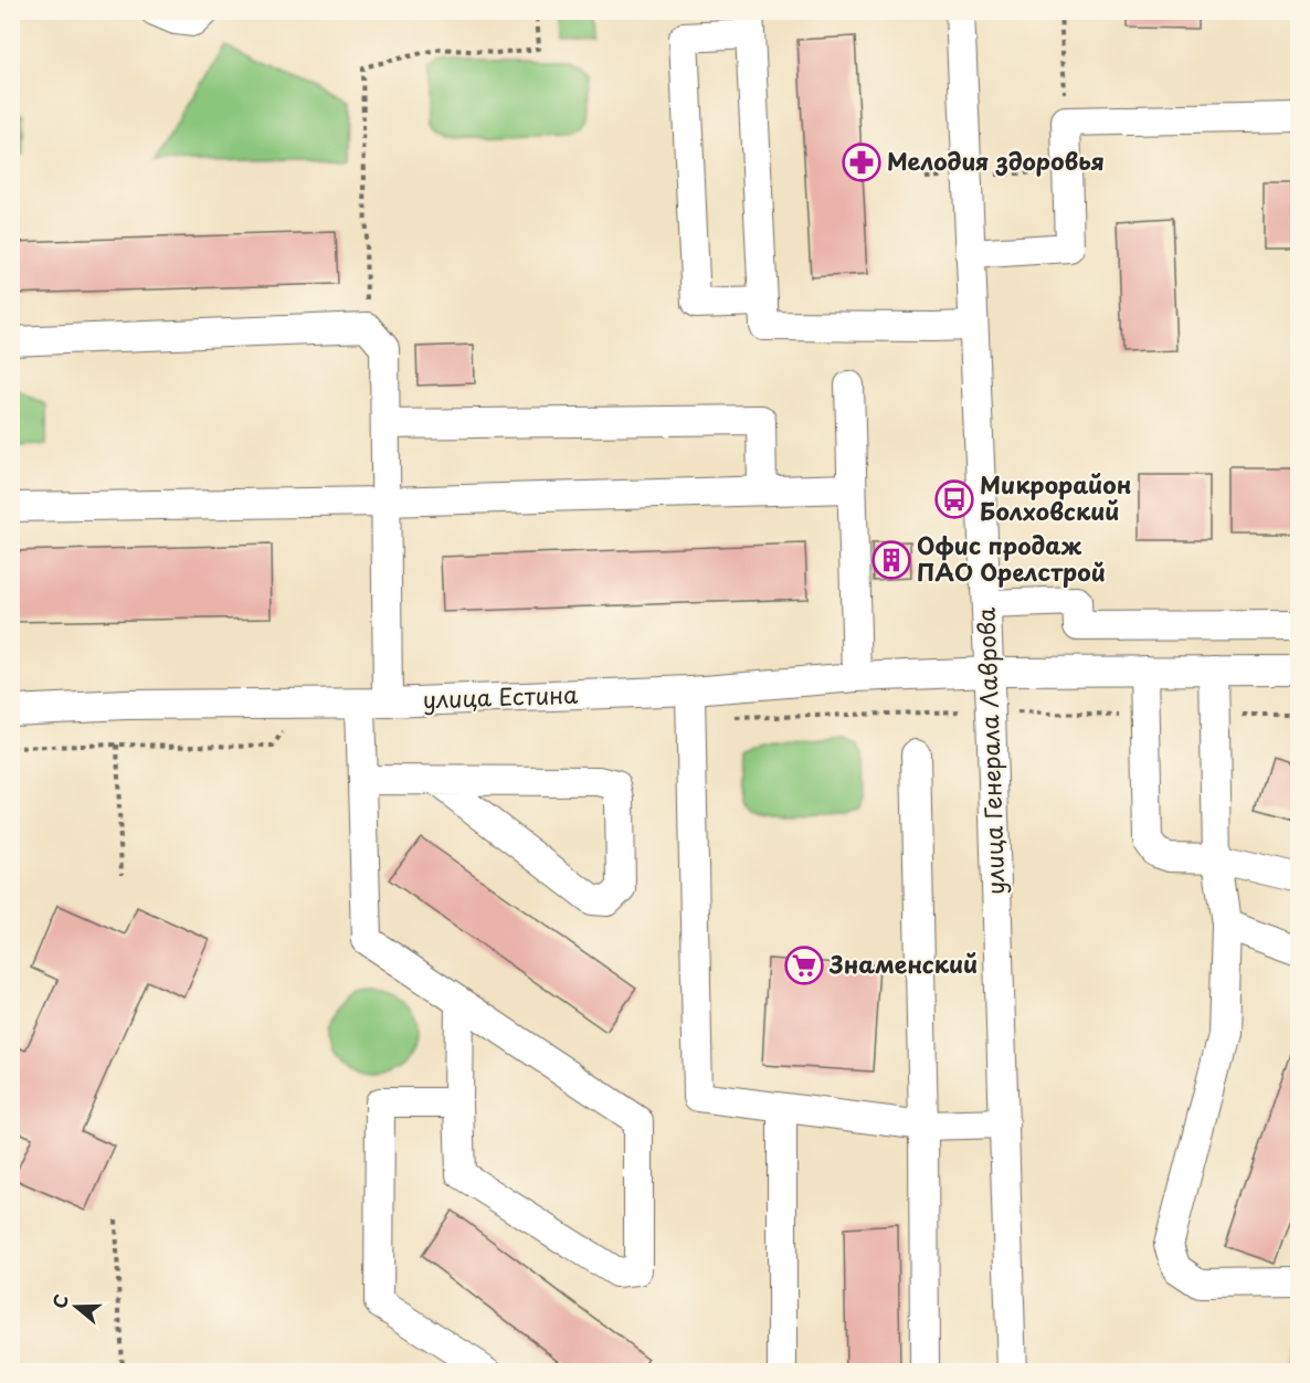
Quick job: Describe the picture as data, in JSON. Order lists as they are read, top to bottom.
{
  "streets": {
    "street": ["улица Естина", "улица Генерала Лаврова"]
  },
  "crossings": [
    ["улица Естина", "улица Генерала Лаврова"]
  ],
  "places": {
    "pharmacy": ["Мелодия здоровья"],
    "bus stop": ["Микрорайон Болховский"],
    "building": ["Офис продаж ПАО Орелстрой"],
    "supermarket": ["Знаменский"]
  },
  "north": "left"
}
